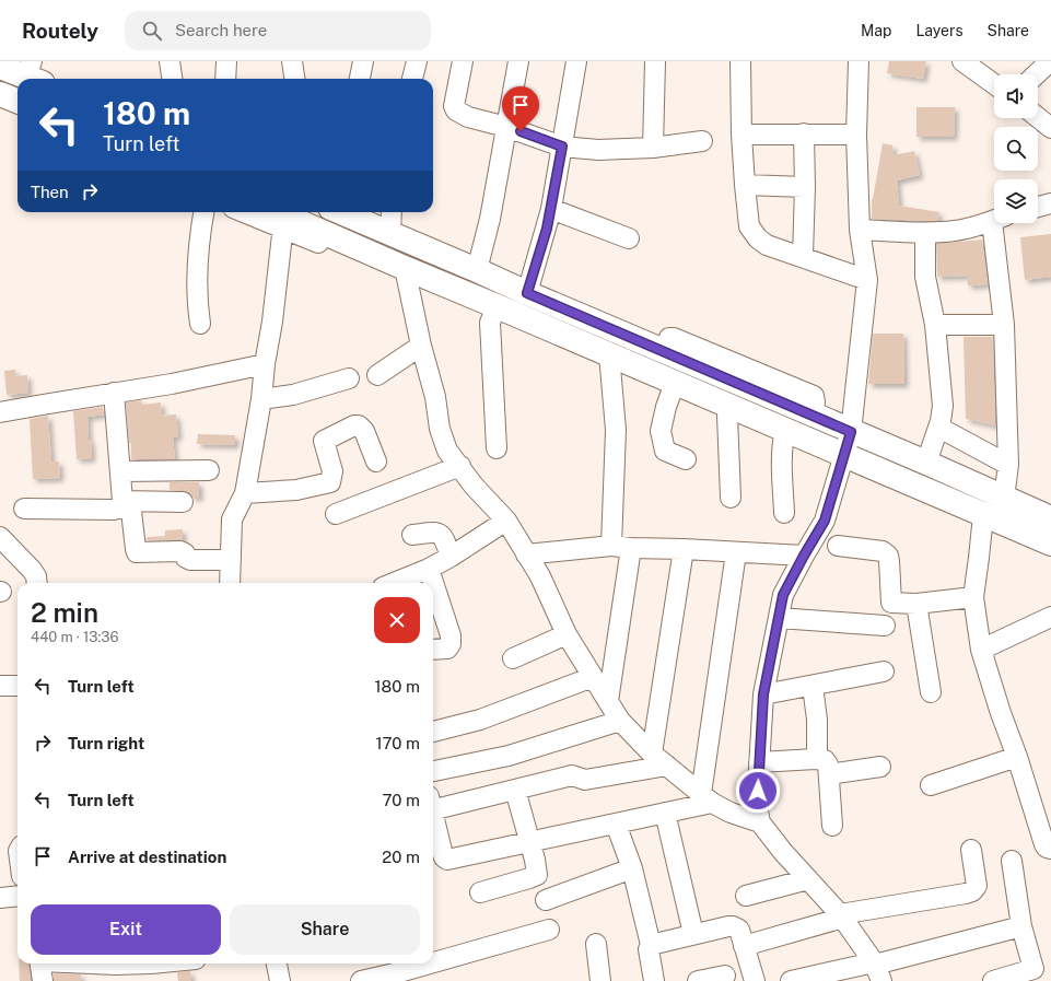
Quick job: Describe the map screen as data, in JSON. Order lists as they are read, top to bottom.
{
  "page": {
    "header": "Routely",
    "search": "Search here",
    "nav": ["Map", "Layers", "Share"],
    "turn": ["180 m", "Turn left"],
    "then": "Then",
    "heading": ["2 min", "440 m · 13:36"],
    "list": [
      {
        "name": "Turn left",
        "value": "180 m"
      },
      {
        "name": "Turn right",
        "value": "170 m"
      },
      {
        "name": "Turn left",
        "value": "70 m"
      },
      {
        "name": "Arrive at destination",
        "value": "20 m"
      }
    ],
    "buttons": ["Exit", "Share"]
  }
}
